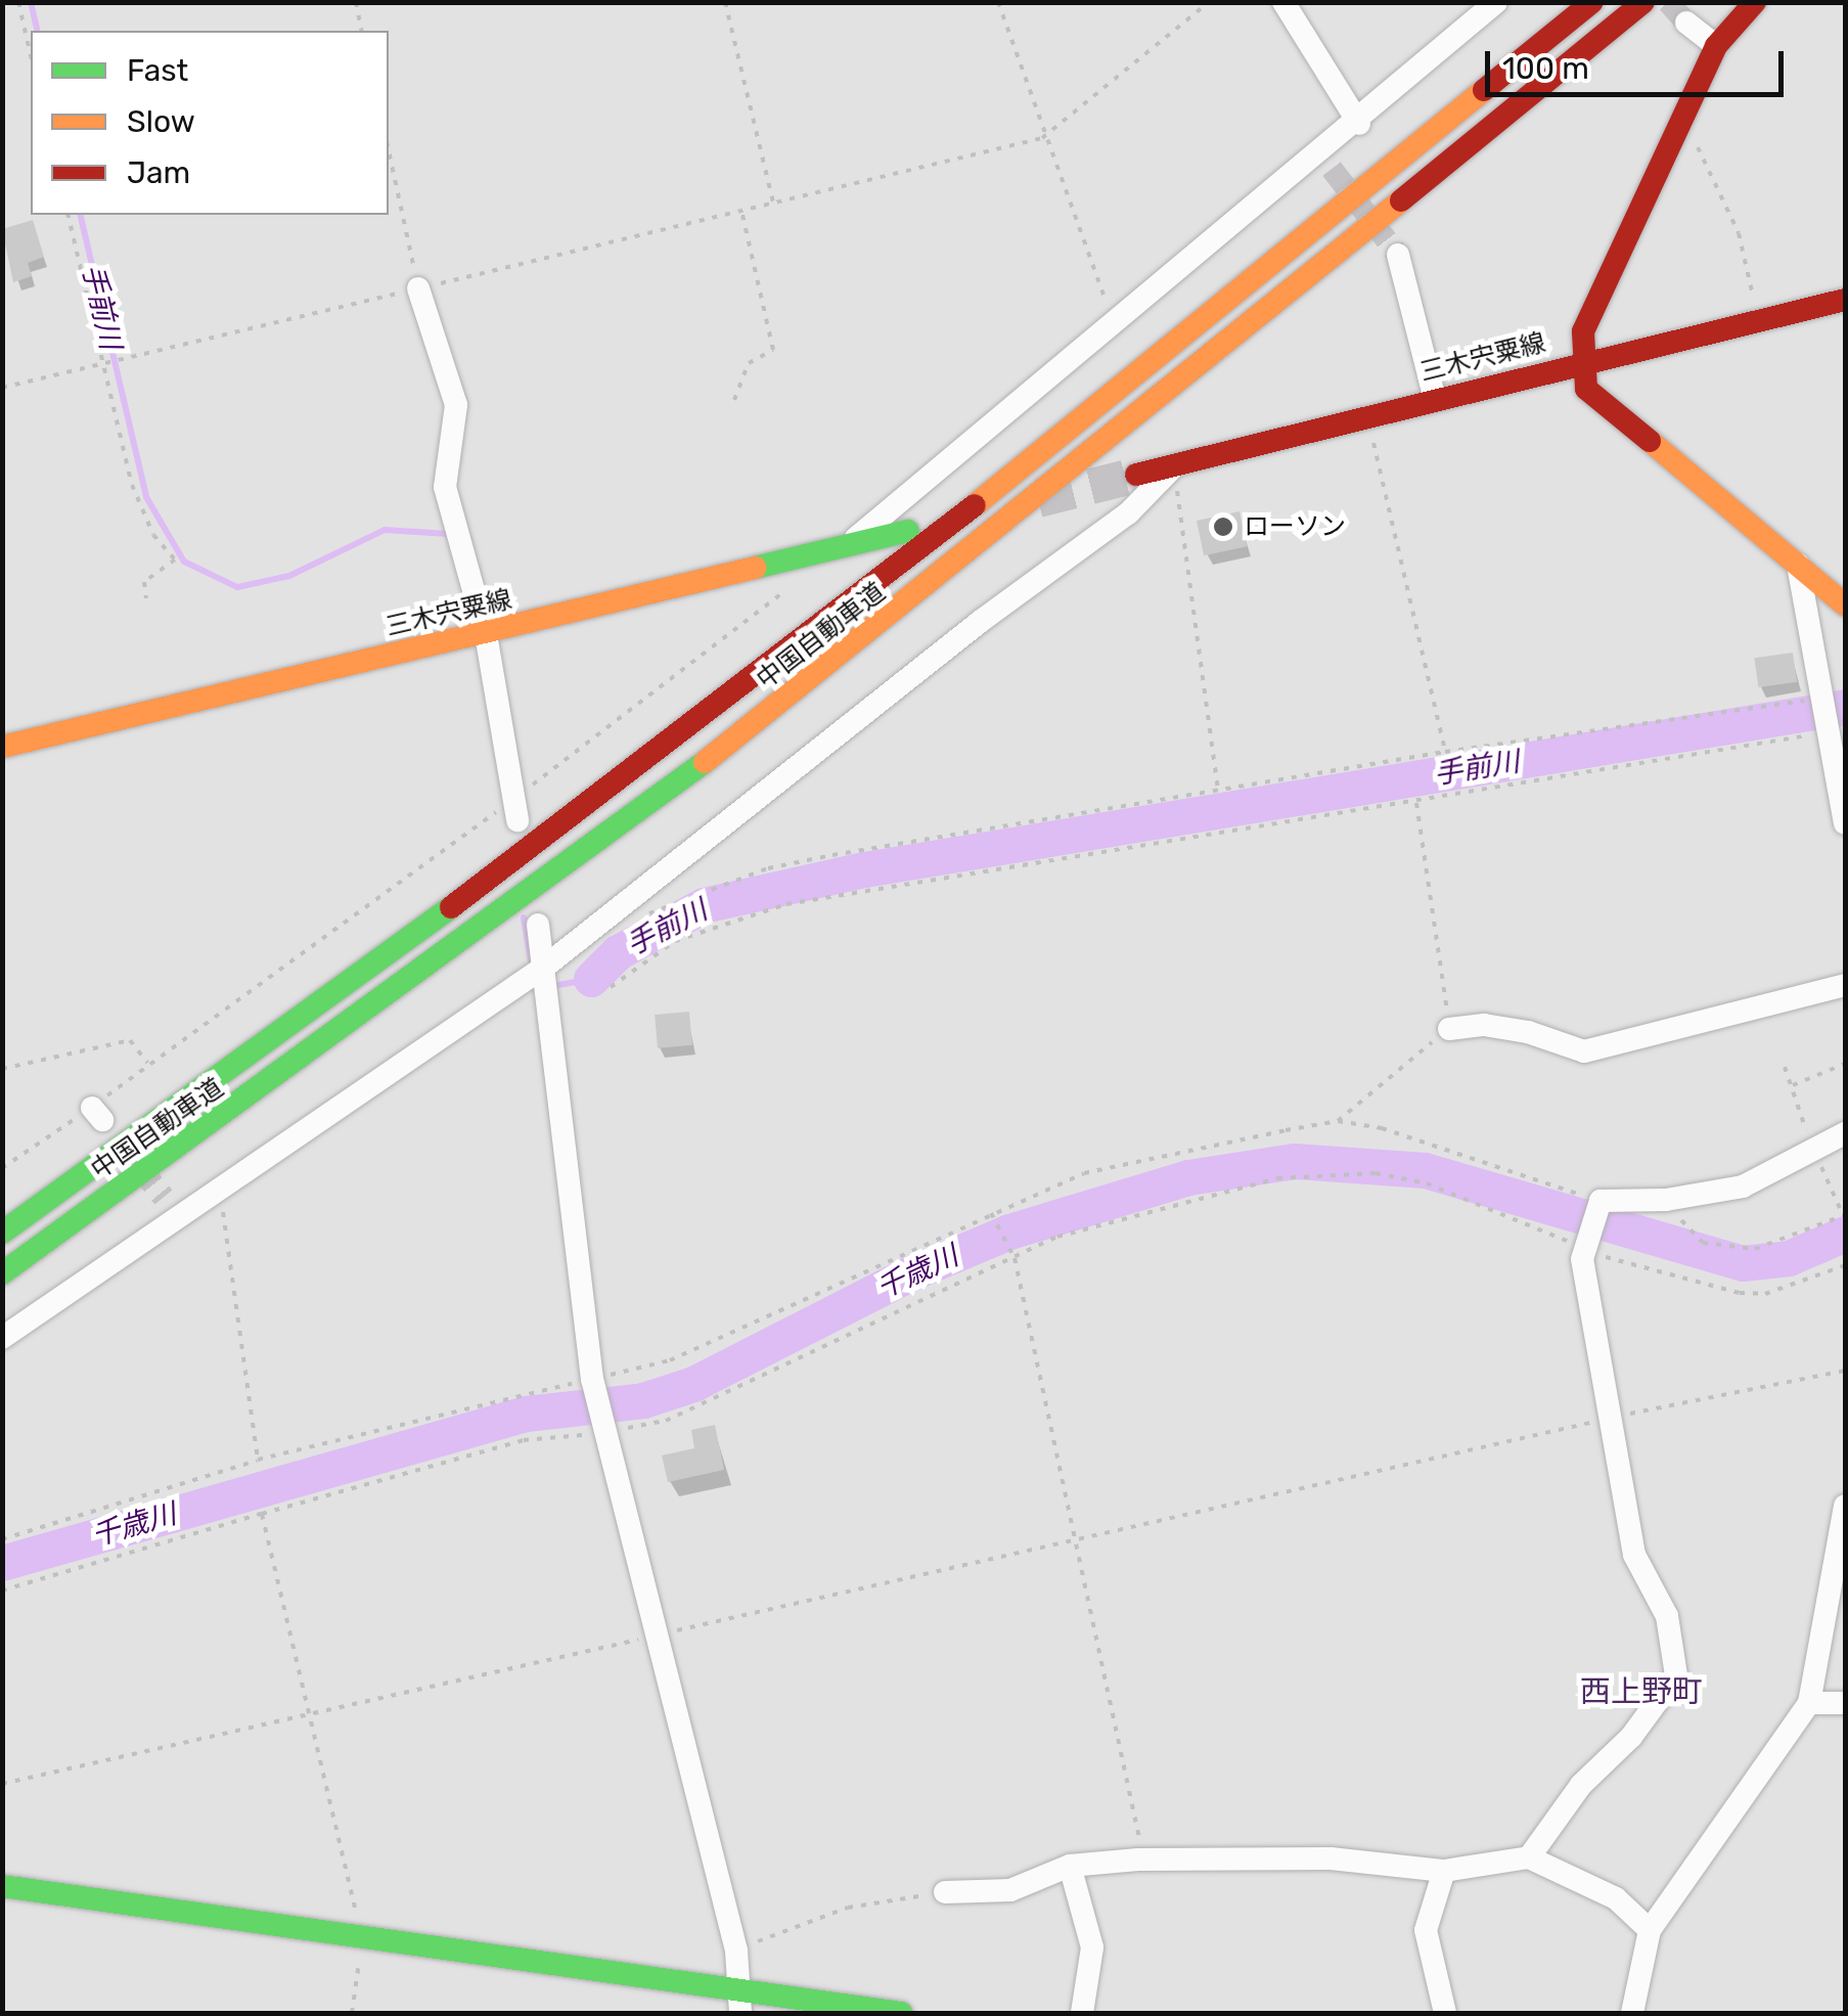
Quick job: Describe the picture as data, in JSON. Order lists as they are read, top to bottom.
{
  "streets": {
    "main road": ["三木宍粟線", "中国自動車道"]
  },
  "districts": ["西上野町"],
  "water": ["手前川", "千歳川"],
  "places": ["ローソン"],
  "legend": ["Fast", "Slow", "Jam"],
  "scale_bar": "100 m"
}
